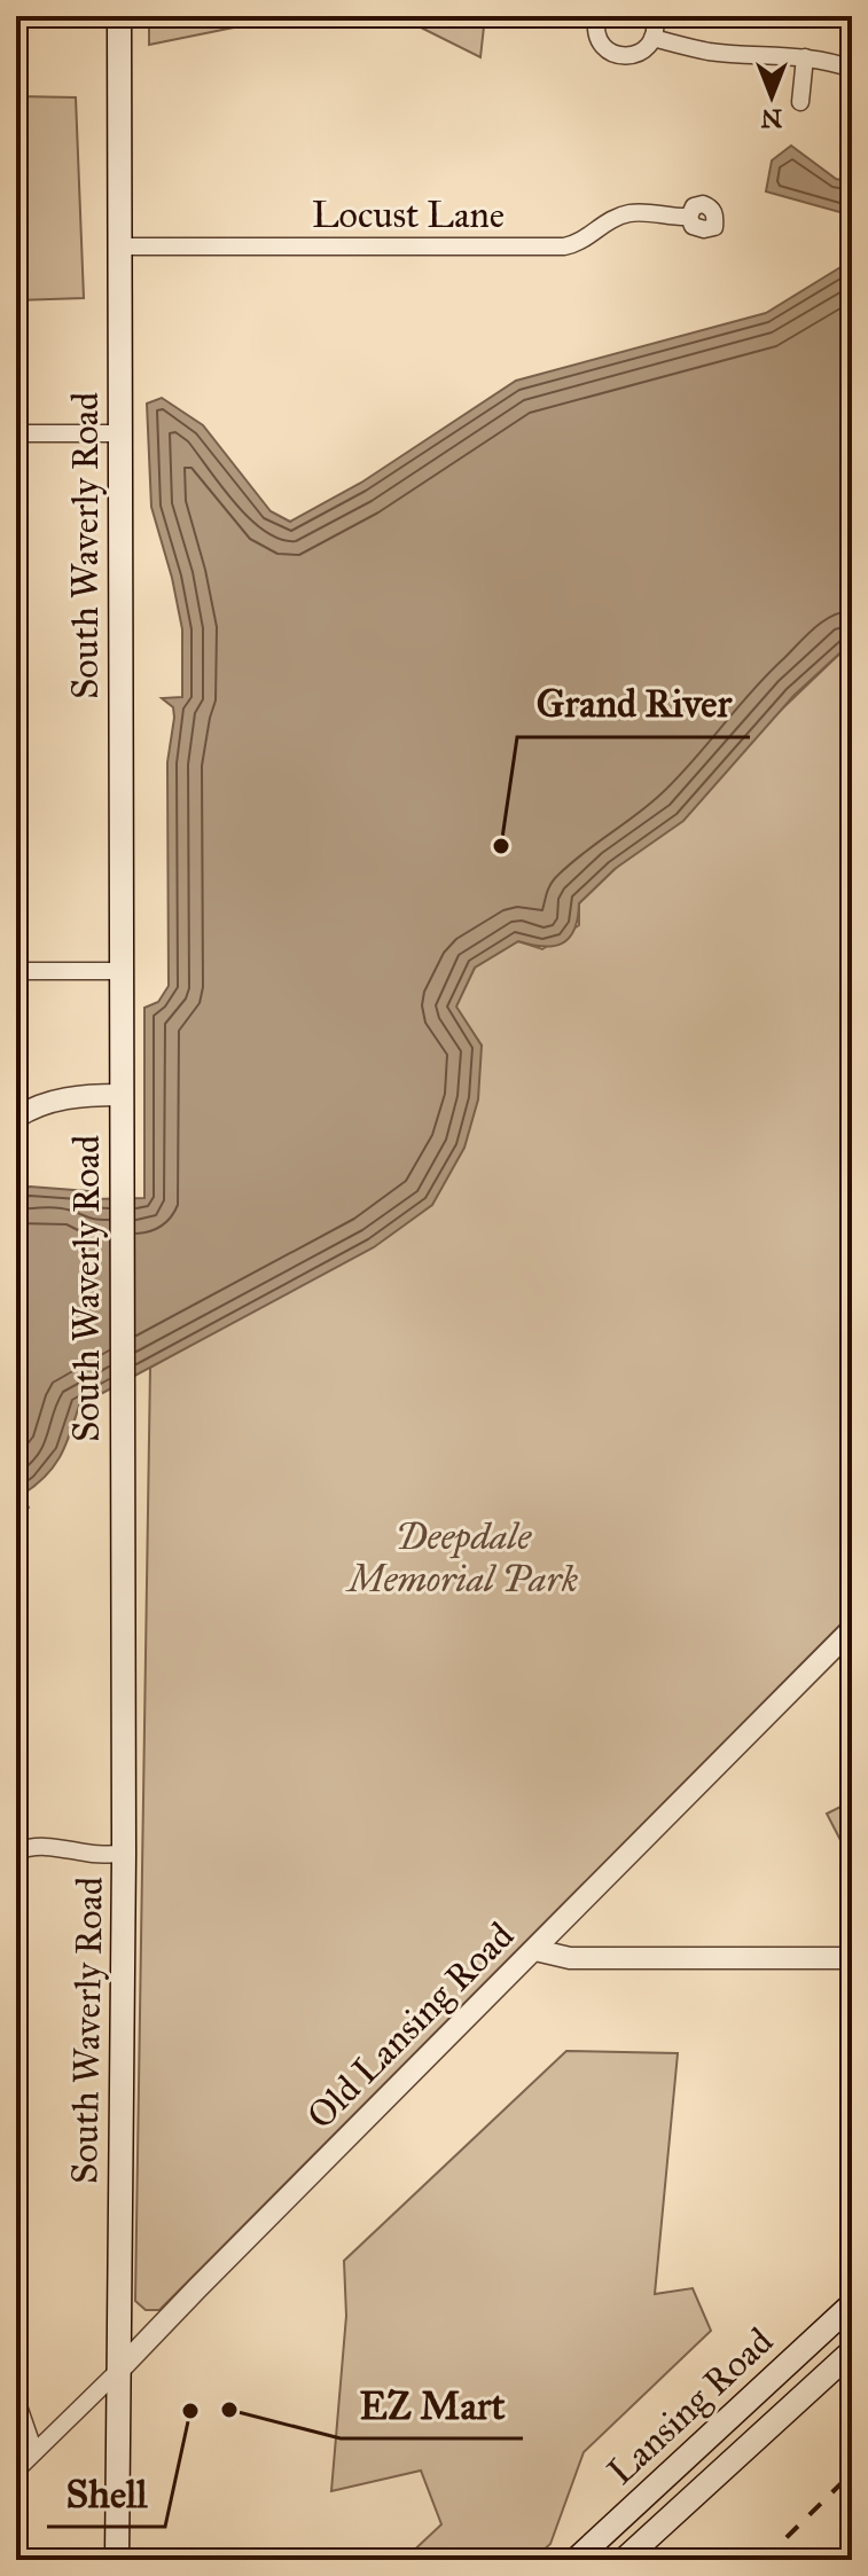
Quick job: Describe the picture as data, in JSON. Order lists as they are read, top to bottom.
{
  "streets": {
    "main road": ["South Waverly Road", "Lansing Road"],
    "street": ["Locust Lane", "Old Lansing Road"]
  },
  "crossings": [
    ["Locust Lane", "South Waverly Road"],
    ["South Waverly Road", "Old Lansing Road"]
  ],
  "parks": ["Deepdale Memorial Park"],
  "places": ["Grand River", "EZ Mart", "Shell"],
  "north": "bottom"
}
